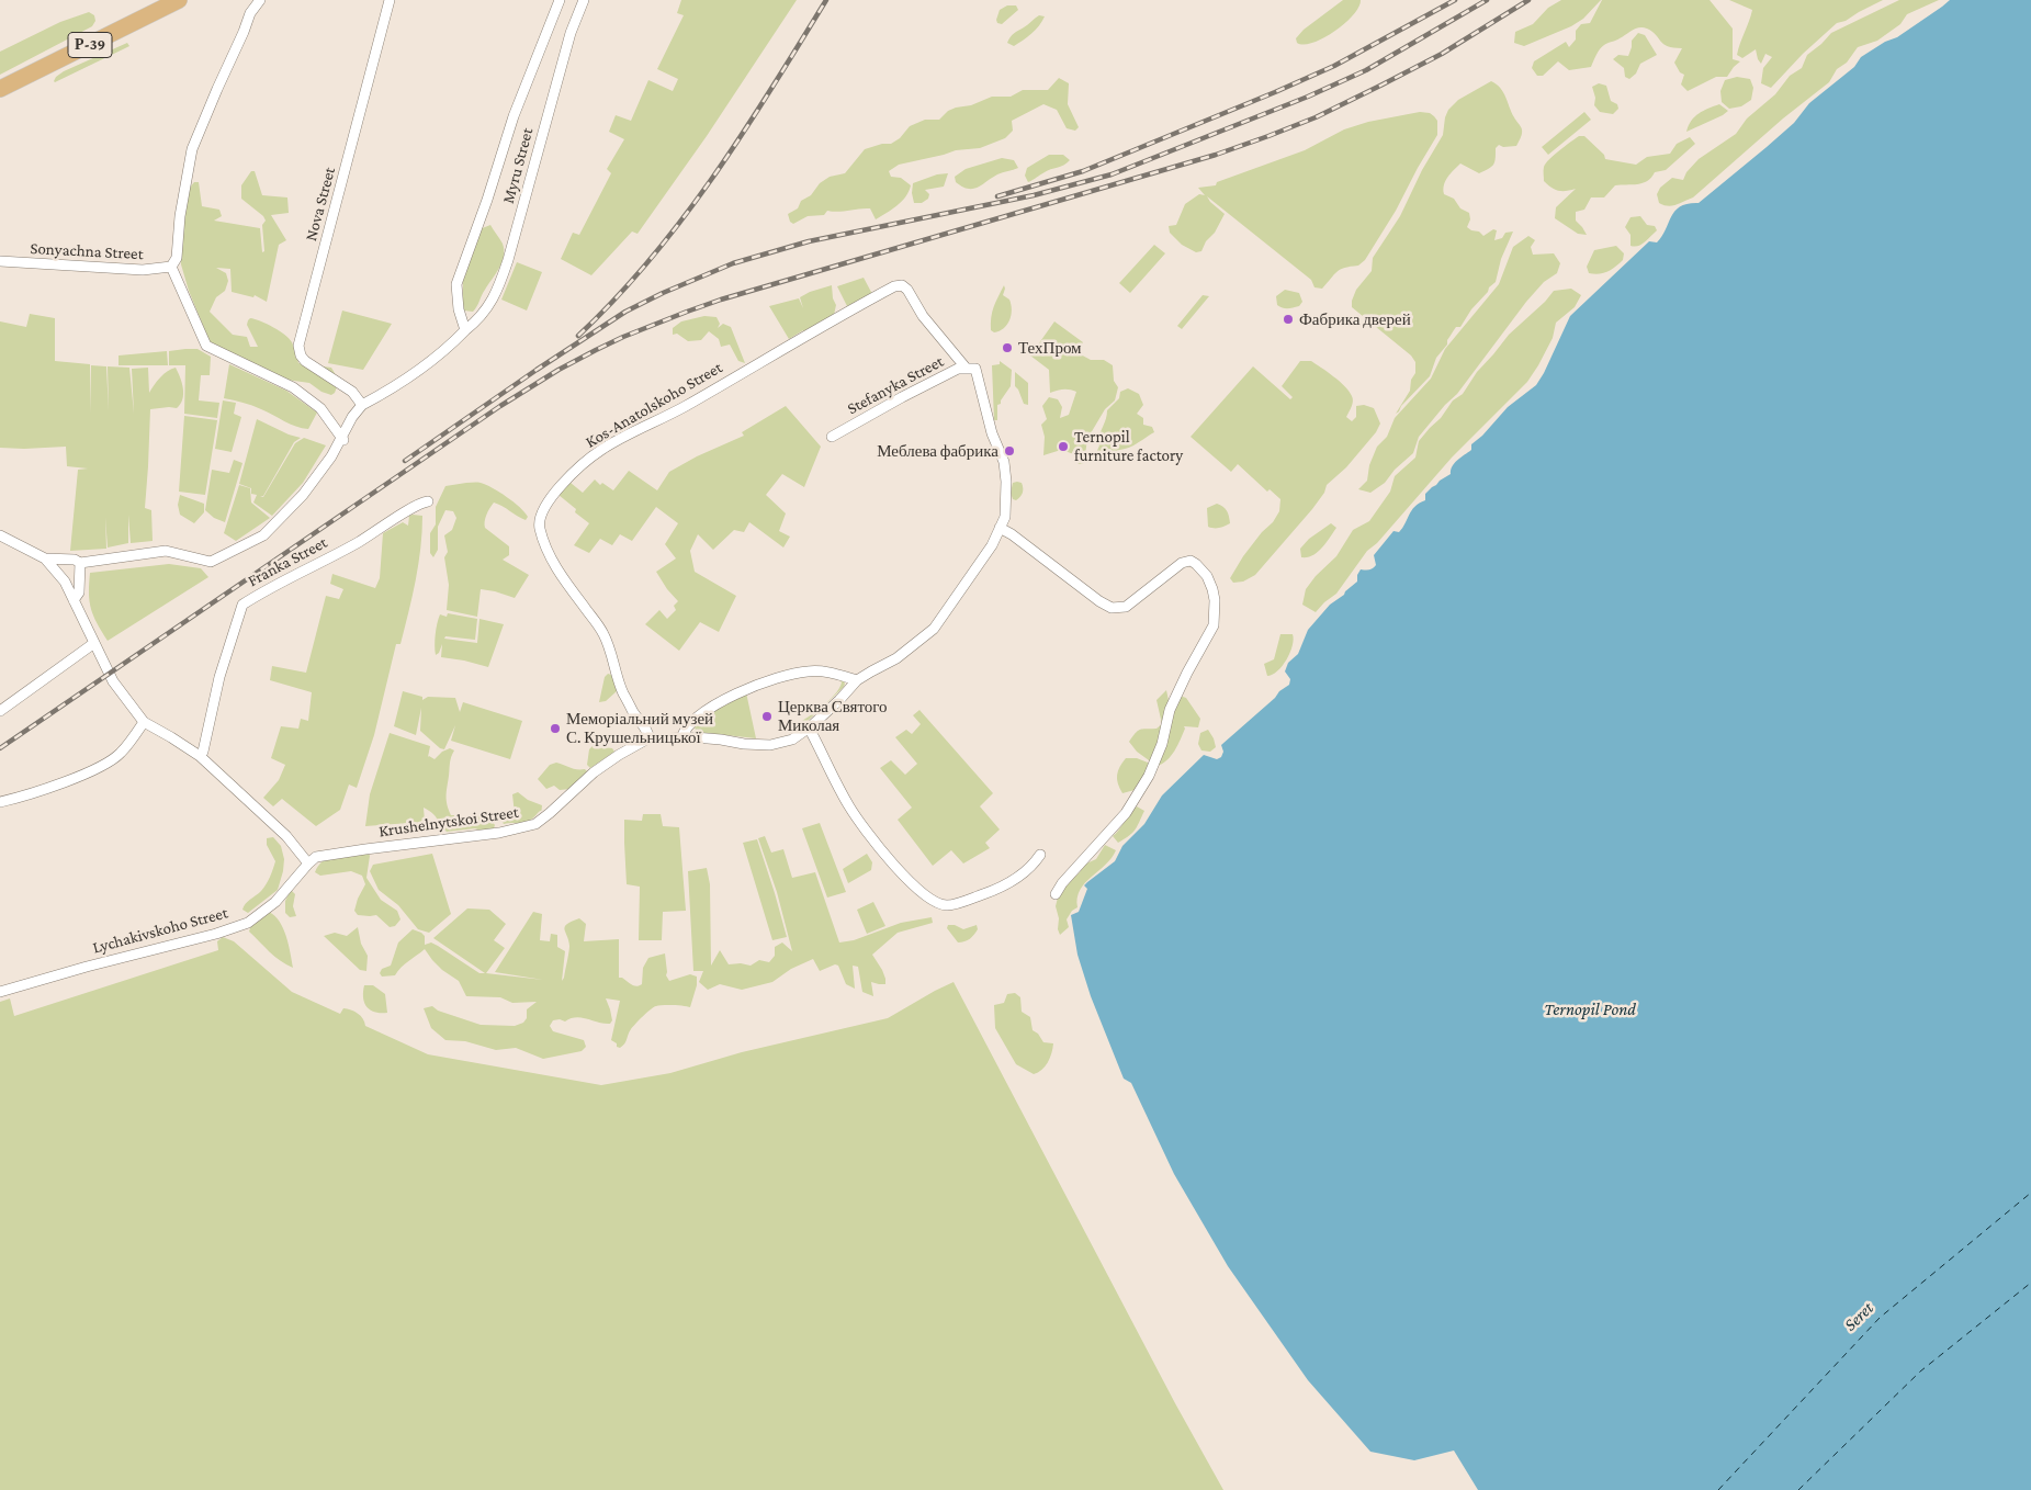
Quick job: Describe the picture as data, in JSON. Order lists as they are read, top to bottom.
{
  "streets": {
    "main road": ["Р-39"],
    "street": [
      "Myru Street",
      "Nova Street",
      "Sonyachna Street",
      "Stefanyka Street",
      "Kos-Anatolskoho Street",
      "Franka Street",
      "Krushelnytskoi Street",
      "Lychakivskoho Street"
    ]
  },
  "crossings": [
    ["Myru Street", "Nova Street"],
    ["Stefanyka Street", "Kos-Anatolskoho Street"],
    ["Stefanyka Street", "Krushelnytskoi Street"],
    ["Kos-Anatolskoho Street", "Krushelnytskoi Street"],
    ["Krushelnytskoi Street", "Lychakivskoho Street"]
  ],
  "water": ["Ternopil Pond", "Seret"],
  "places": [
    "Фабрика дверей",
    "ТехПром",
    "Ternopil furniture factory",
    "Меблева фабрика",
    "Церква Святого Миколая",
    "Меморіальний музей С. Крушельницької"
  ]
}
